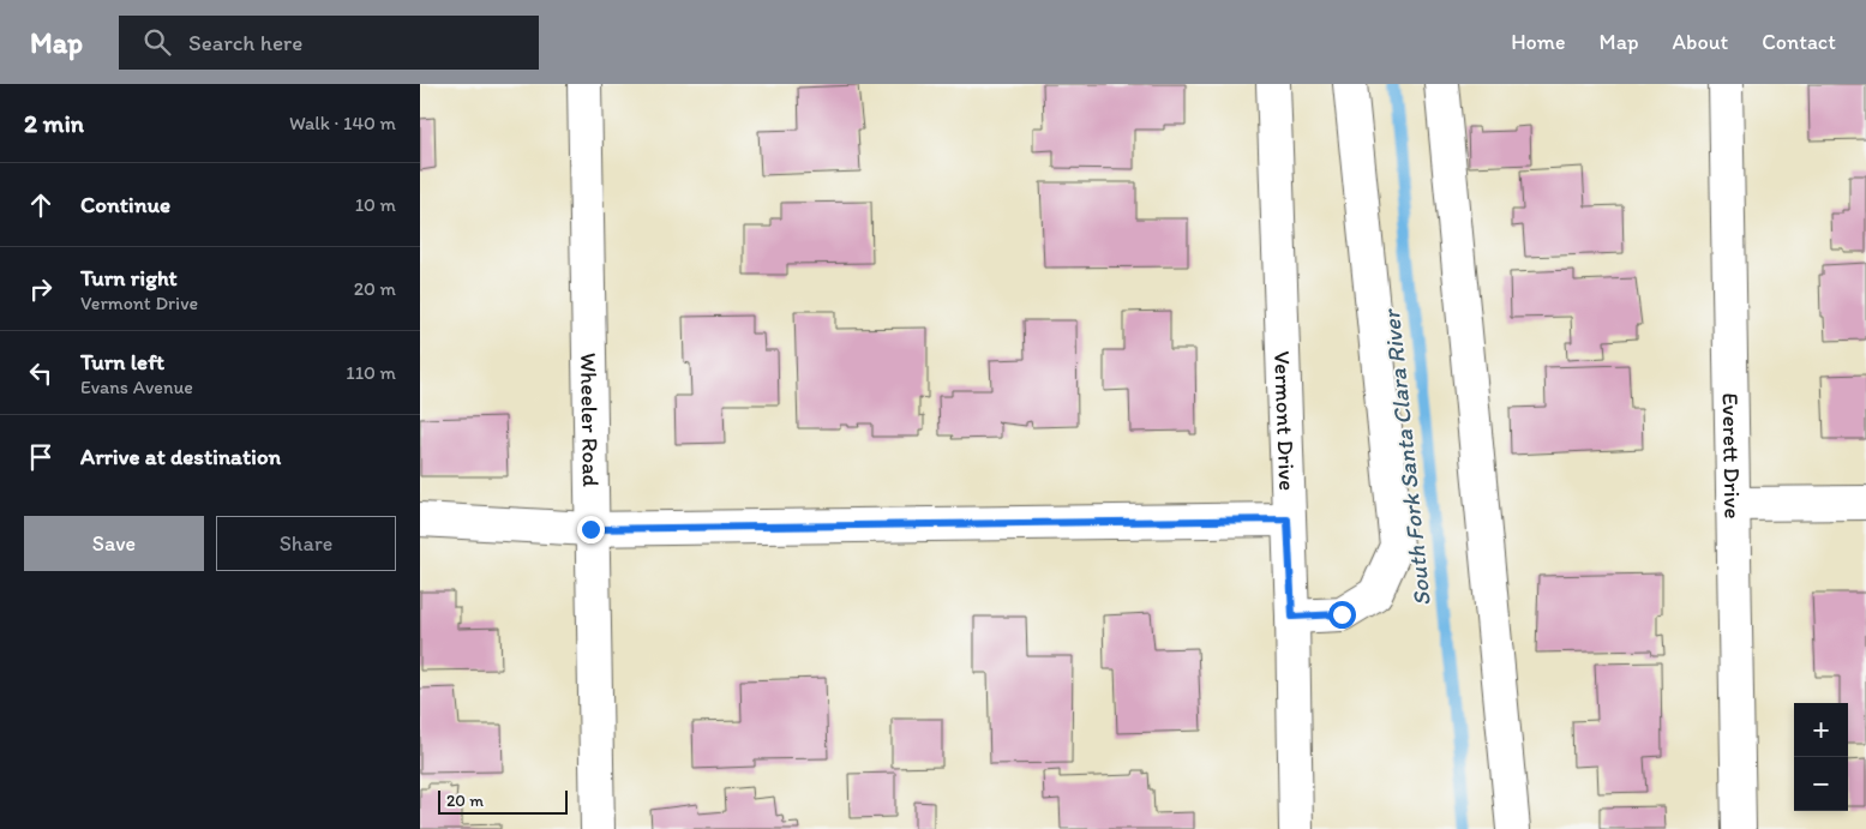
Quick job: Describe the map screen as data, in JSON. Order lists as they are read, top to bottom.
{
  "streets": {
    "street": ["Wheeler Road", "Vermont Drive", "Everett Drive"]
  },
  "water": ["South Fork Santa Clara River"],
  "scale_bar": "20 m",
  "page": {
    "header": "Map",
    "search": "Search here",
    "nav": [
      "Home",
      "Map",
      "About",
      "Contact"
    ],
    "heading": ["2 min", "Walk · 140 m"],
    "list": [
      ["Continue", "10 m"],
      ["Turn right", "Vermont Drive", "20 m"],
      ["Turn left", "Evans Avenue", "110 m"],
      "Arrive at destination"
    ],
    "buttons": ["Save", "Share"],
    "map_buttons": ["+", "−"],
    "scale": "20 m"
  }
}
